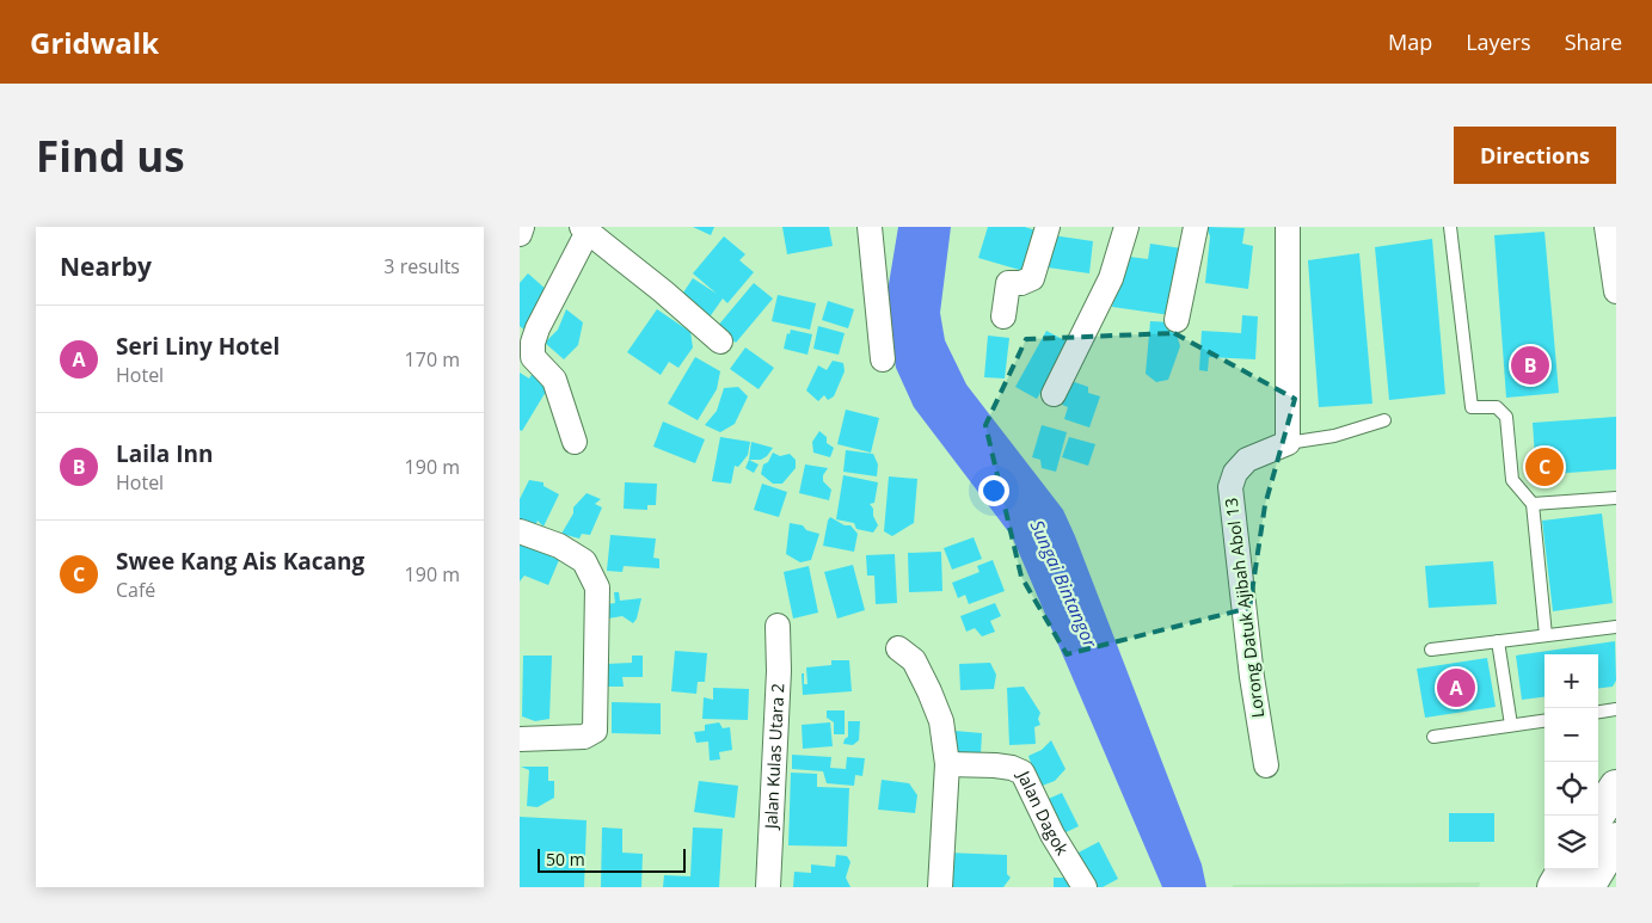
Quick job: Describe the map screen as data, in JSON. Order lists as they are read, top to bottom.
{
  "streets": {
    "street": ["Lorong Datuk Ajibah Abol 13", "Jalan Kulas Utara 2", "Jalan Dagok"]
  },
  "water": ["Sungai Bintangor"],
  "scale_bar": "50 m",
  "page": {
    "header": "Gridwalk",
    "nav": ["Map", "Layers", "Share"],
    "buttons": "Directions",
    "title": "Find us",
    "heading": ["Nearby", "3 results"],
    "list": [
      {
        "mark": "A",
        "name": "Seri Liny Hotel",
        "note": "Hotel",
        "value": "170 m"
      },
      {
        "mark": "B",
        "name": "Laila Inn",
        "note": "Hotel",
        "value": "190 m"
      },
      {
        "mark": "C",
        "name": "Swee Kang Ais Kacang",
        "note": "Café",
        "value": "190 m"
      }
    ],
    "pins": ["B", "C", "A"],
    "map_buttons": ["+", "−"],
    "scale": "50 m"
  }
}
